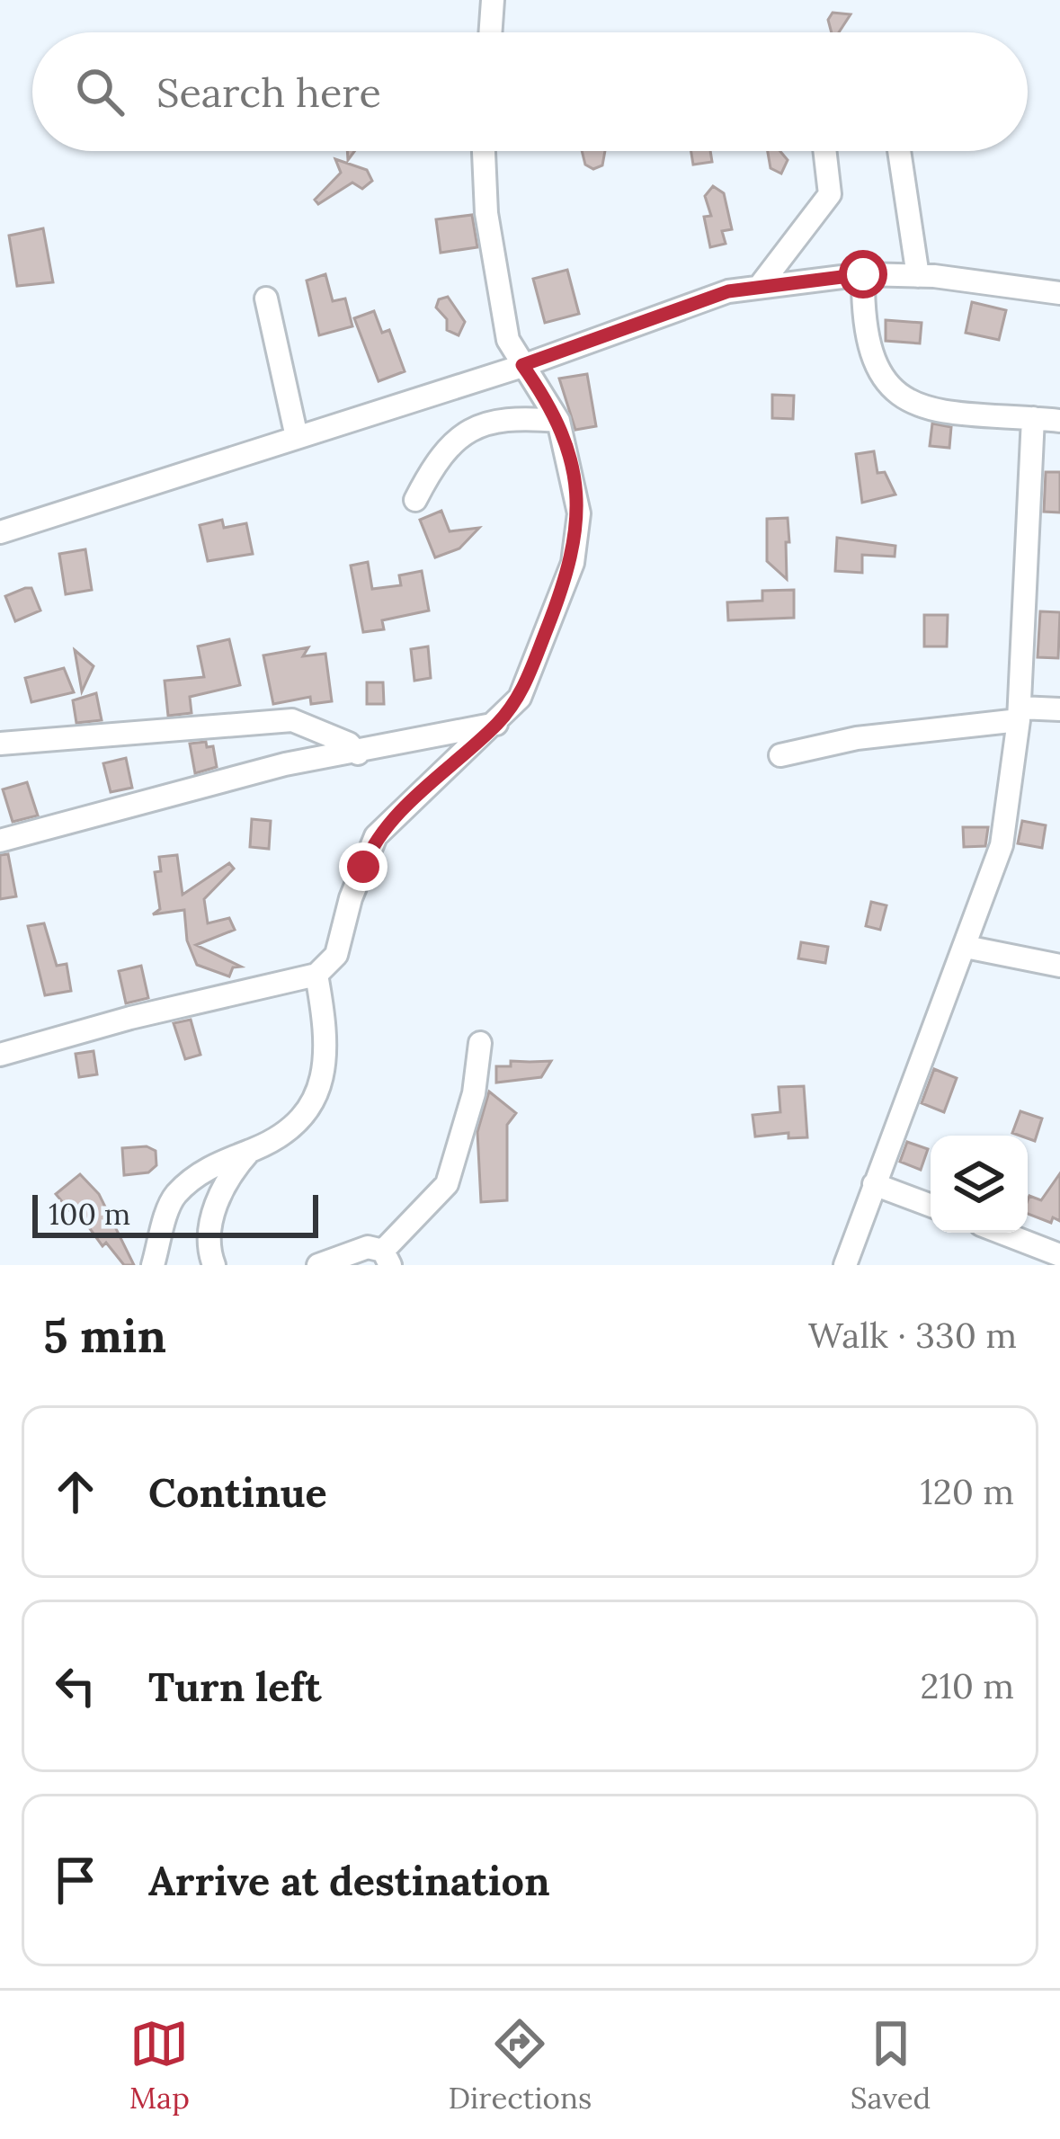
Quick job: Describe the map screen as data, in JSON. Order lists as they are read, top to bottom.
{
  "scale_bar": "100 m",
  "page": {
    "search": "Search here",
    "scale": "100 m",
    "heading": ["5 min", "Walk · 330 m"],
    "list": [
      ["Continue", "120 m"],
      ["Turn left", "210 m"],
      "Arrive at destination"
    ],
    "nav": ["Map", "Directions", "Saved"]
  }
}
